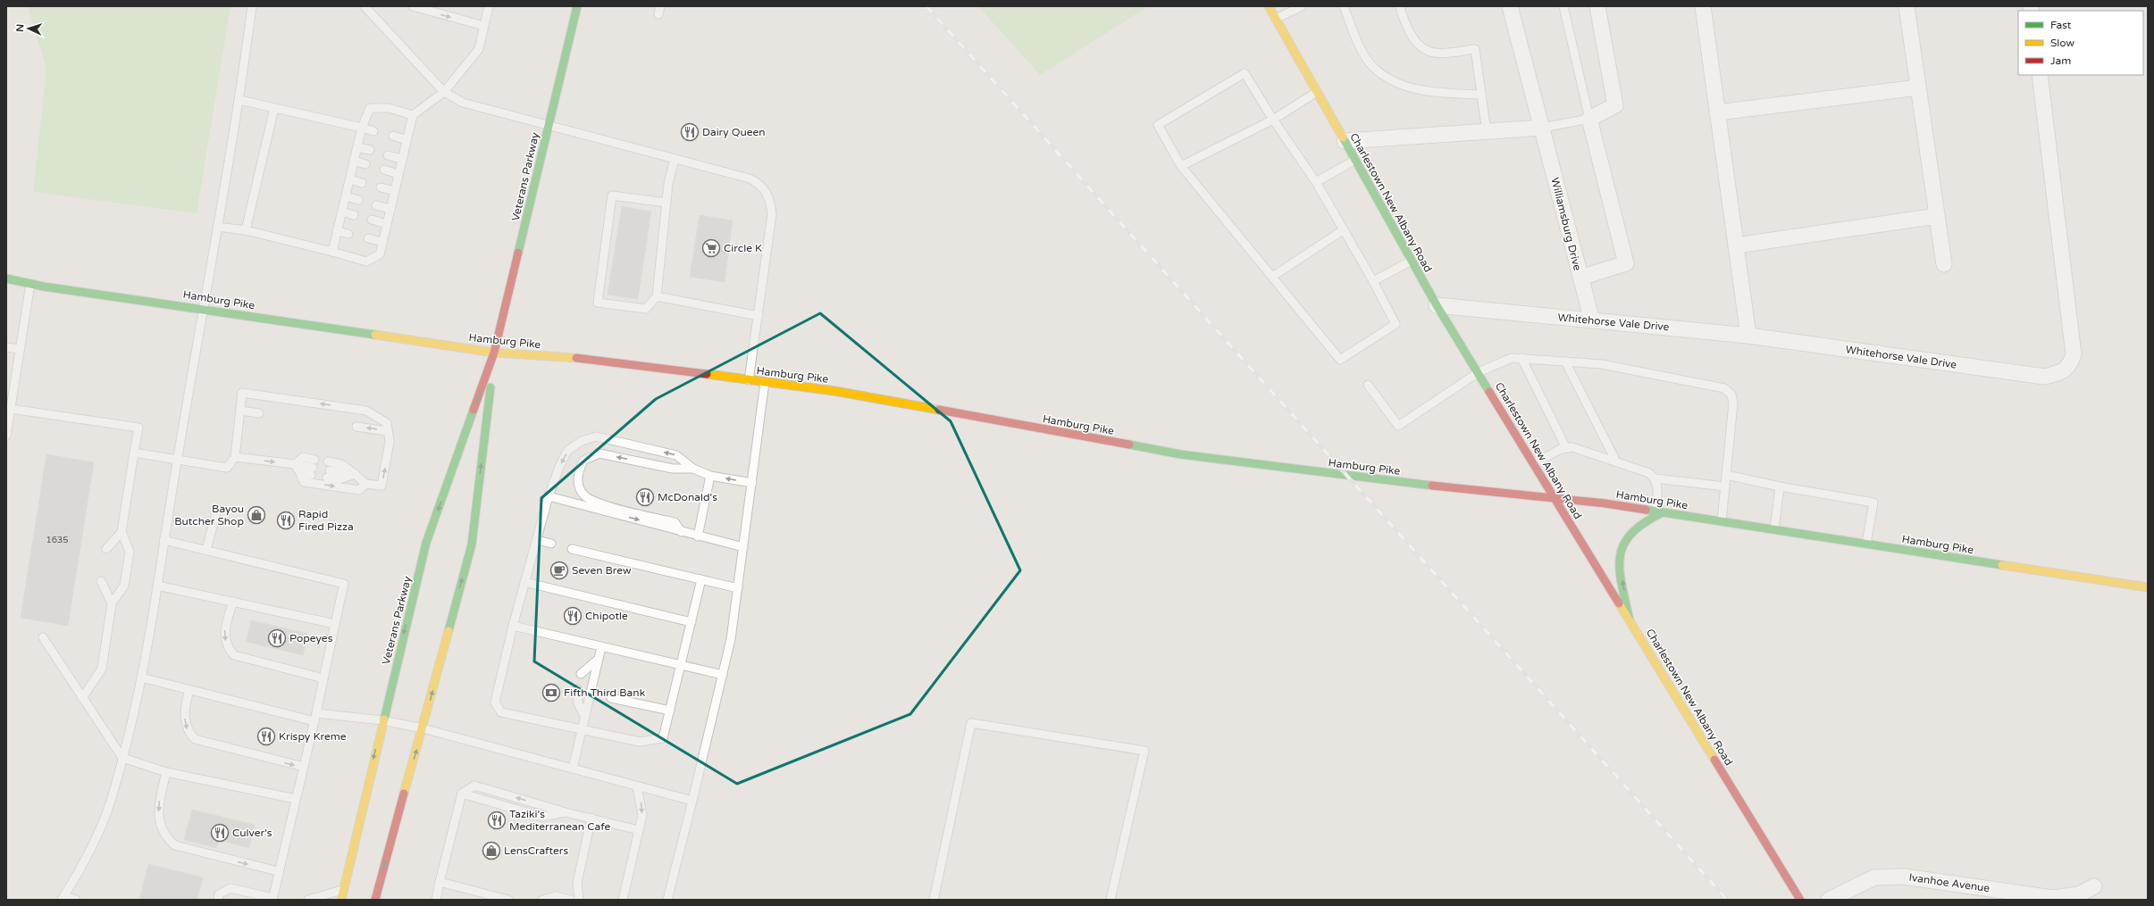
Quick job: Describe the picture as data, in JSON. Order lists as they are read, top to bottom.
{
  "streets": {
    "main road": ["Veterans Parkway", "Charlestown New Albany Road", "Hamburg Pike"],
    "street": ["Williamsburg Drive", "Whitehorse Vale Drive", "Ivanhoe Avenue"]
  },
  "crossings": [
    ["Veterans Parkway", "Hamburg Pike"],
    ["Charlestown New Albany Road", "Hamburg Pike"],
    ["Charlestown New Albany Road", "Whitehorse Vale Drive"],
    ["Williamsburg Drive", "Whitehorse Vale Drive"]
  ],
  "places": {
    "restaurant": [
      "Dairy Queen",
      "McDonald's",
      "Rapid Fired Pizza",
      "Chipotle",
      "Popeyes",
      "Krispy Kreme",
      "Taziki's Mediterranean Cafe",
      "Culver's"
    ],
    "supermarket": ["Circle K"],
    "shop": ["Bayou Butcher Shop", "LensCrafters"],
    "cafe": ["Seven Brew"],
    "bank": ["Fifth Third Bank"]
  },
  "house_numbers": ["1635"],
  "legend": ["Fast", "Slow", "Jam"],
  "north": "left"
}
